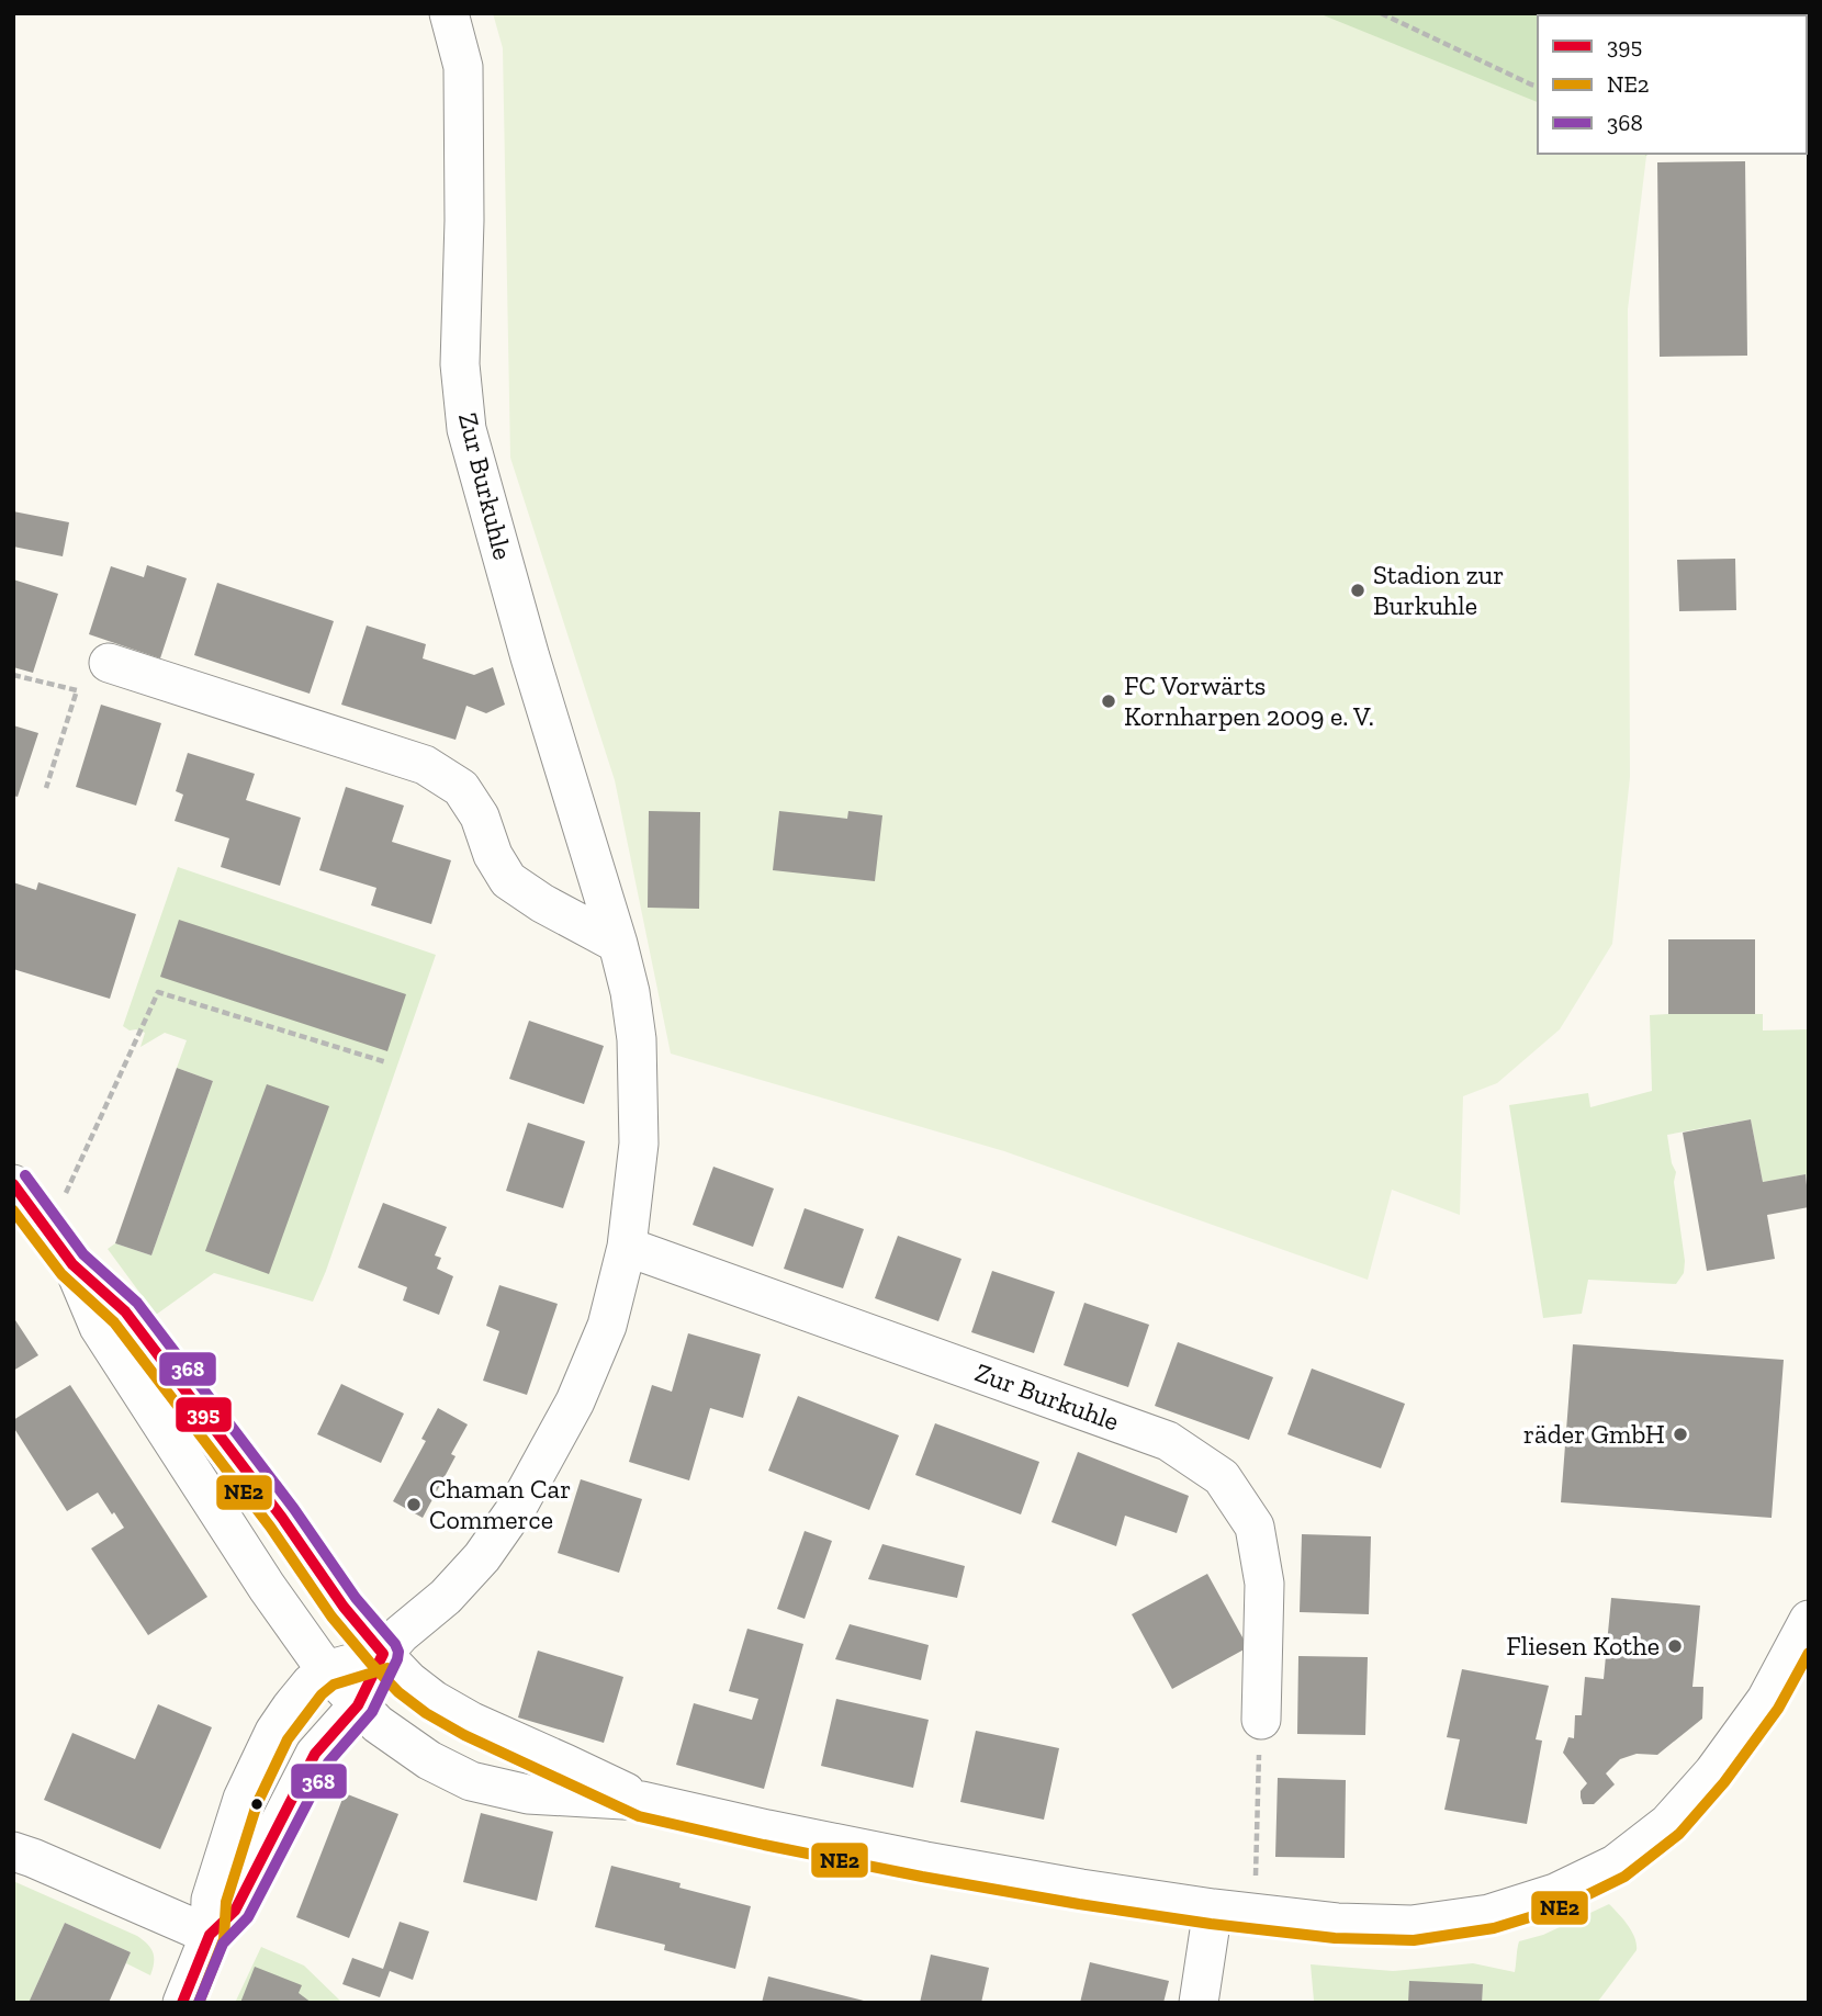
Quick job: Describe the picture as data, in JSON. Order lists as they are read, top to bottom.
{
  "streets": {
    "street": ["Zur Burkuhle"]
  },
  "places": [
    "Stadion zur Burkuhle",
    "FC Vorwärts Kornharpen 2009 e. V.",
    "räder GmbH",
    "Chaman Car Commerce",
    "Fliesen Kothe"
  ],
  "lines": ["transit line 368", "transit line 395", "transit line NE2"],
  "legend": ["395", "NE2", "368"]
}
